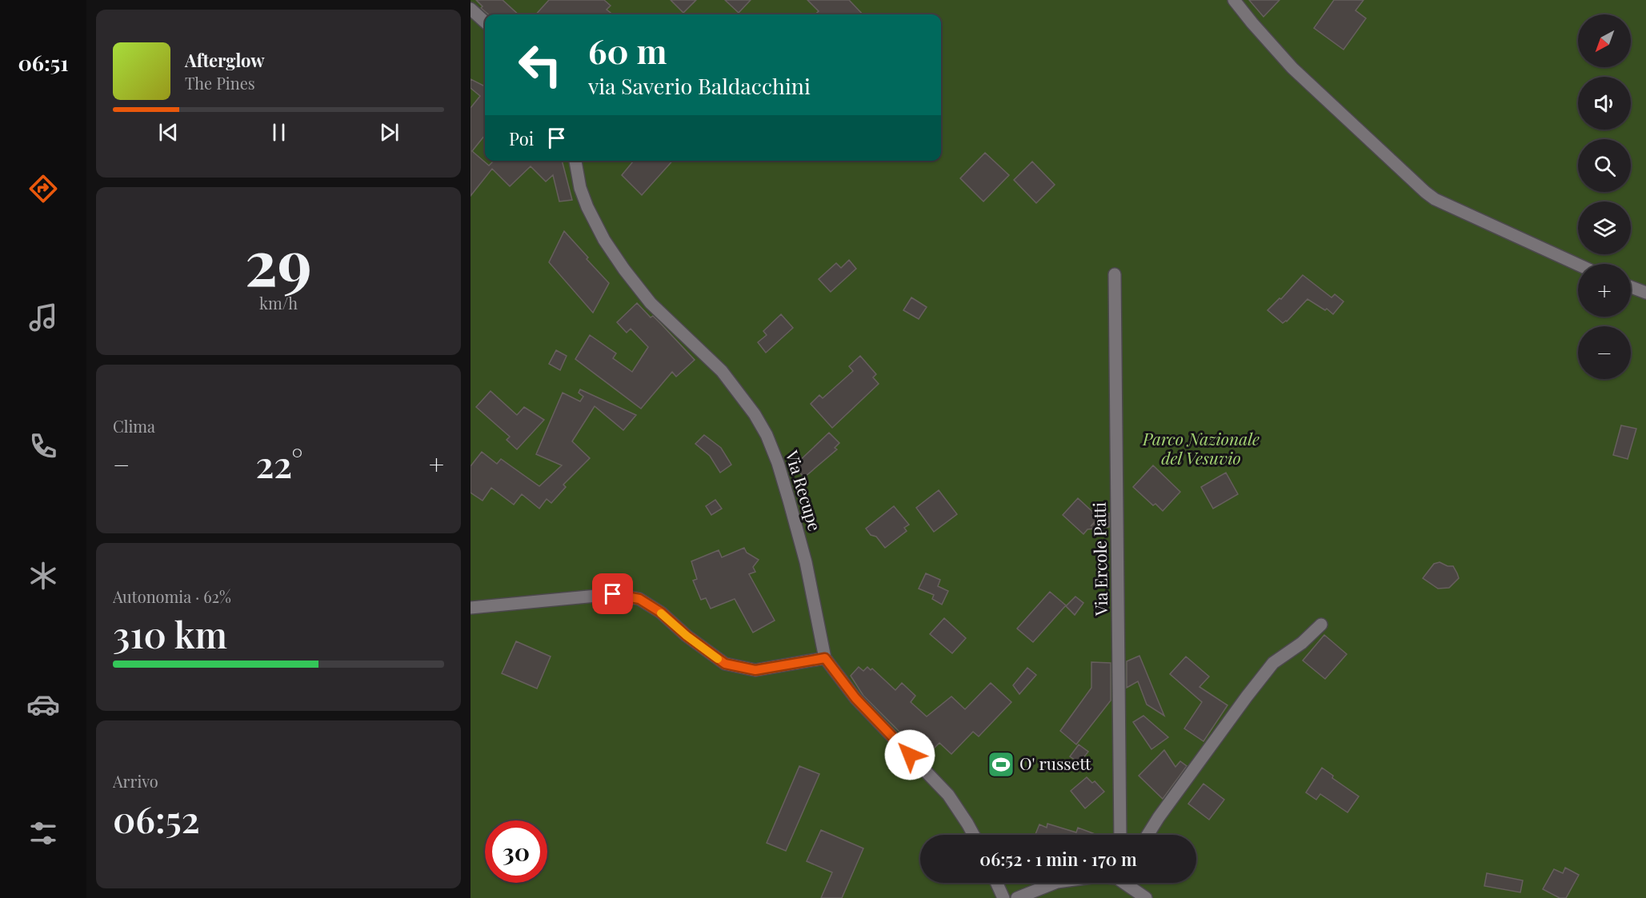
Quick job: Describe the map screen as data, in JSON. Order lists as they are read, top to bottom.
{
  "streets": {
    "street": ["Via Recupe", "Via Ercole Patti"]
  },
  "parks": ["Parco Nazionale del Vesuvio"],
  "places": {
    "sports": ["O' russett"]
  },
  "north": "bottom left",
  "page": {
    "tabs": "06:51",
    "map_buttons": ["+", "−"],
    "turn": ["60 m", "via Saverio Baldacchini"],
    "song": ["Afterglow", "The Pines"],
    "then": "Poi",
    "tile": [
      ["29", "km/h"],
      "Clima",
      ["Autonomia · 62%", "310 km"],
      ["Arrivo", "06:52"]
    ],
    "heat": ["−", "22°", "+"],
    "limit": "30",
    "trip": "06:52 · 1 min · 170 m"
  }
}
